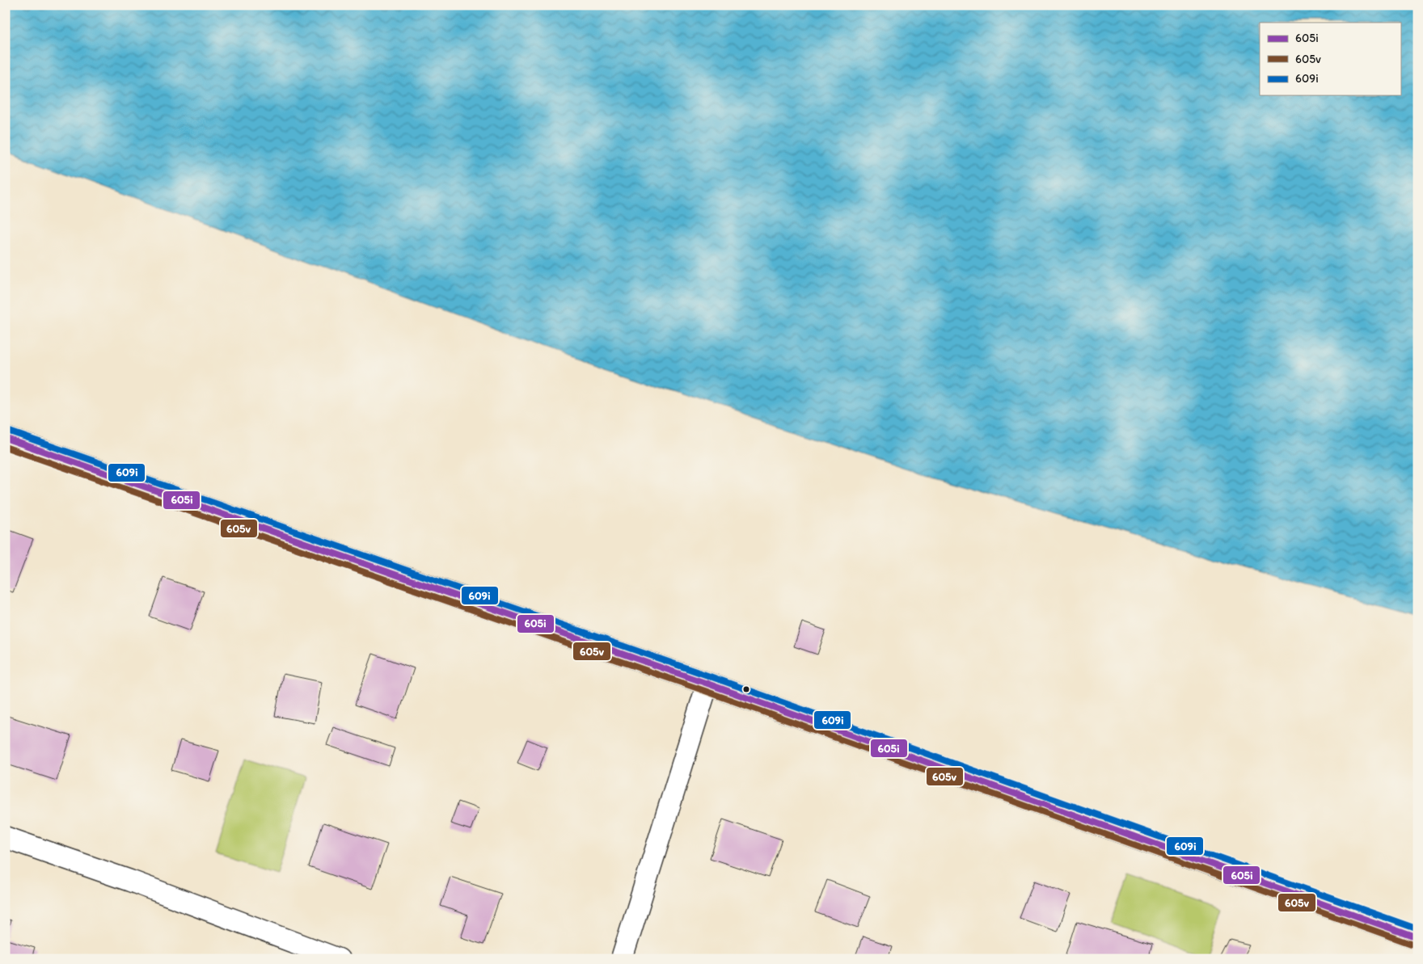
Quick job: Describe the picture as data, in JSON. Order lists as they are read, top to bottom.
{
  "lines": ["transit line 609i", "transit line 605i", "transit line 605v"],
  "legend": ["605i", "605v", "609i"]
}
